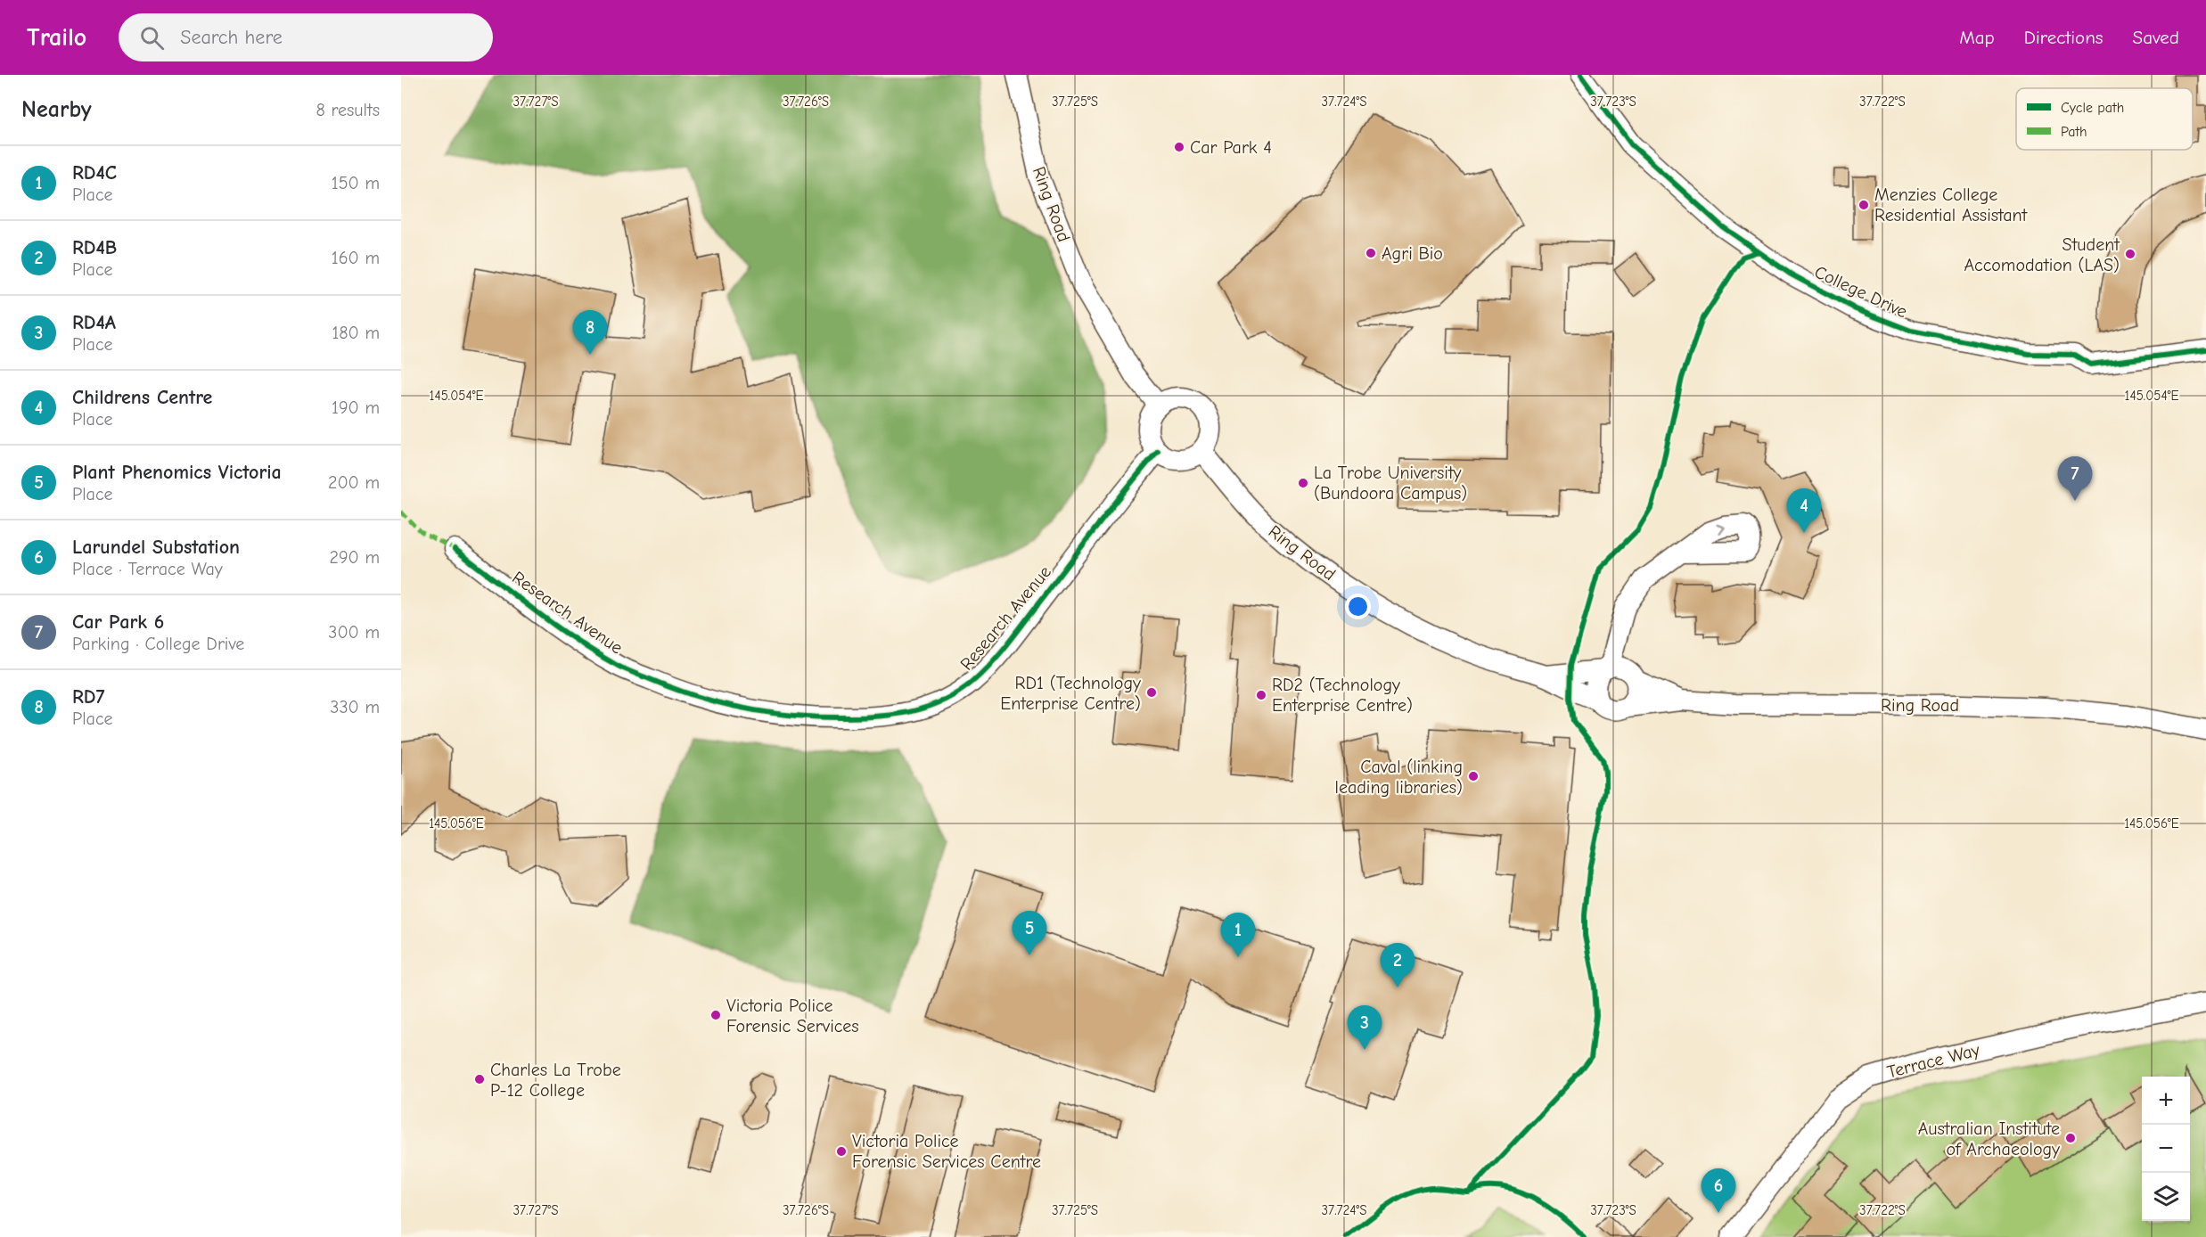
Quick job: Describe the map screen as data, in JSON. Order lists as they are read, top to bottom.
{
  "streets": {
    "street": [
      "Ring Road",
      "College Drive",
      "Research Avenue",
      "Terrace Way"
    ]
  },
  "crossings": [
    ["Ring Road", "Research Avenue"]
  ],
  "places": [
    "Car Park 4",
    "Menzies College Residential Assistant",
    "Agri Bio",
    "Student Accomodation (LAS)",
    "La Trobe University (Bundoora Campus)",
    "RD1 (Technology Enterprise Centre)",
    "RD2 (Technology Enterprise Centre)",
    "Caval (linking leading libraries)",
    "Victoria Police Forensic Services",
    "Charles La Trobe P-12 College",
    "Australian Institute of Archaeology",
    "Victoria Police Forensic Services Centre"
  ],
  "legend": ["Cycle path", "Path"],
  "page": {
    "header": "Trailo",
    "search": "Search here",
    "nav": ["Map", "Directions", "Saved"],
    "heading": ["Nearby", "8 results"],
    "list": [
      {
        "mark": "1",
        "name": "RD4C",
        "note": "Place",
        "value": "150 m"
      },
      {
        "mark": "2",
        "name": "RD4B",
        "note": "Place",
        "value": "160 m"
      },
      {
        "mark": "3",
        "name": "RD4A",
        "note": "Place",
        "value": "180 m"
      },
      {
        "mark": "4",
        "name": "Childrens Centre",
        "note": "Place",
        "value": "190 m"
      },
      {
        "mark": "5",
        "name": "Plant Phenomics Victoria",
        "note": "Place",
        "value": "200 m"
      },
      {
        "mark": "6",
        "name": "Larundel Substation",
        "note": "Place · Terrace Way",
        "value": "290 m"
      },
      {
        "mark": "7",
        "name": "Car Park 6",
        "note": "Parking · College Drive",
        "value": "300 m"
      },
      {
        "mark": "8",
        "name": "RD7",
        "note": "Place",
        "value": "330 m"
      }
    ],
    "pins": [
      "8",
      "7",
      "4",
      "5",
      "1",
      "2",
      "3",
      "6"
    ],
    "map_buttons": ["+", "−"]
  },
  "coordinates": [
    "37.727°S",
    "37.726°S",
    "37.725°S",
    "37.724°S",
    "37.723°S",
    "37.722°S",
    "145.054°E",
    "145.056°E"
  ]
}
